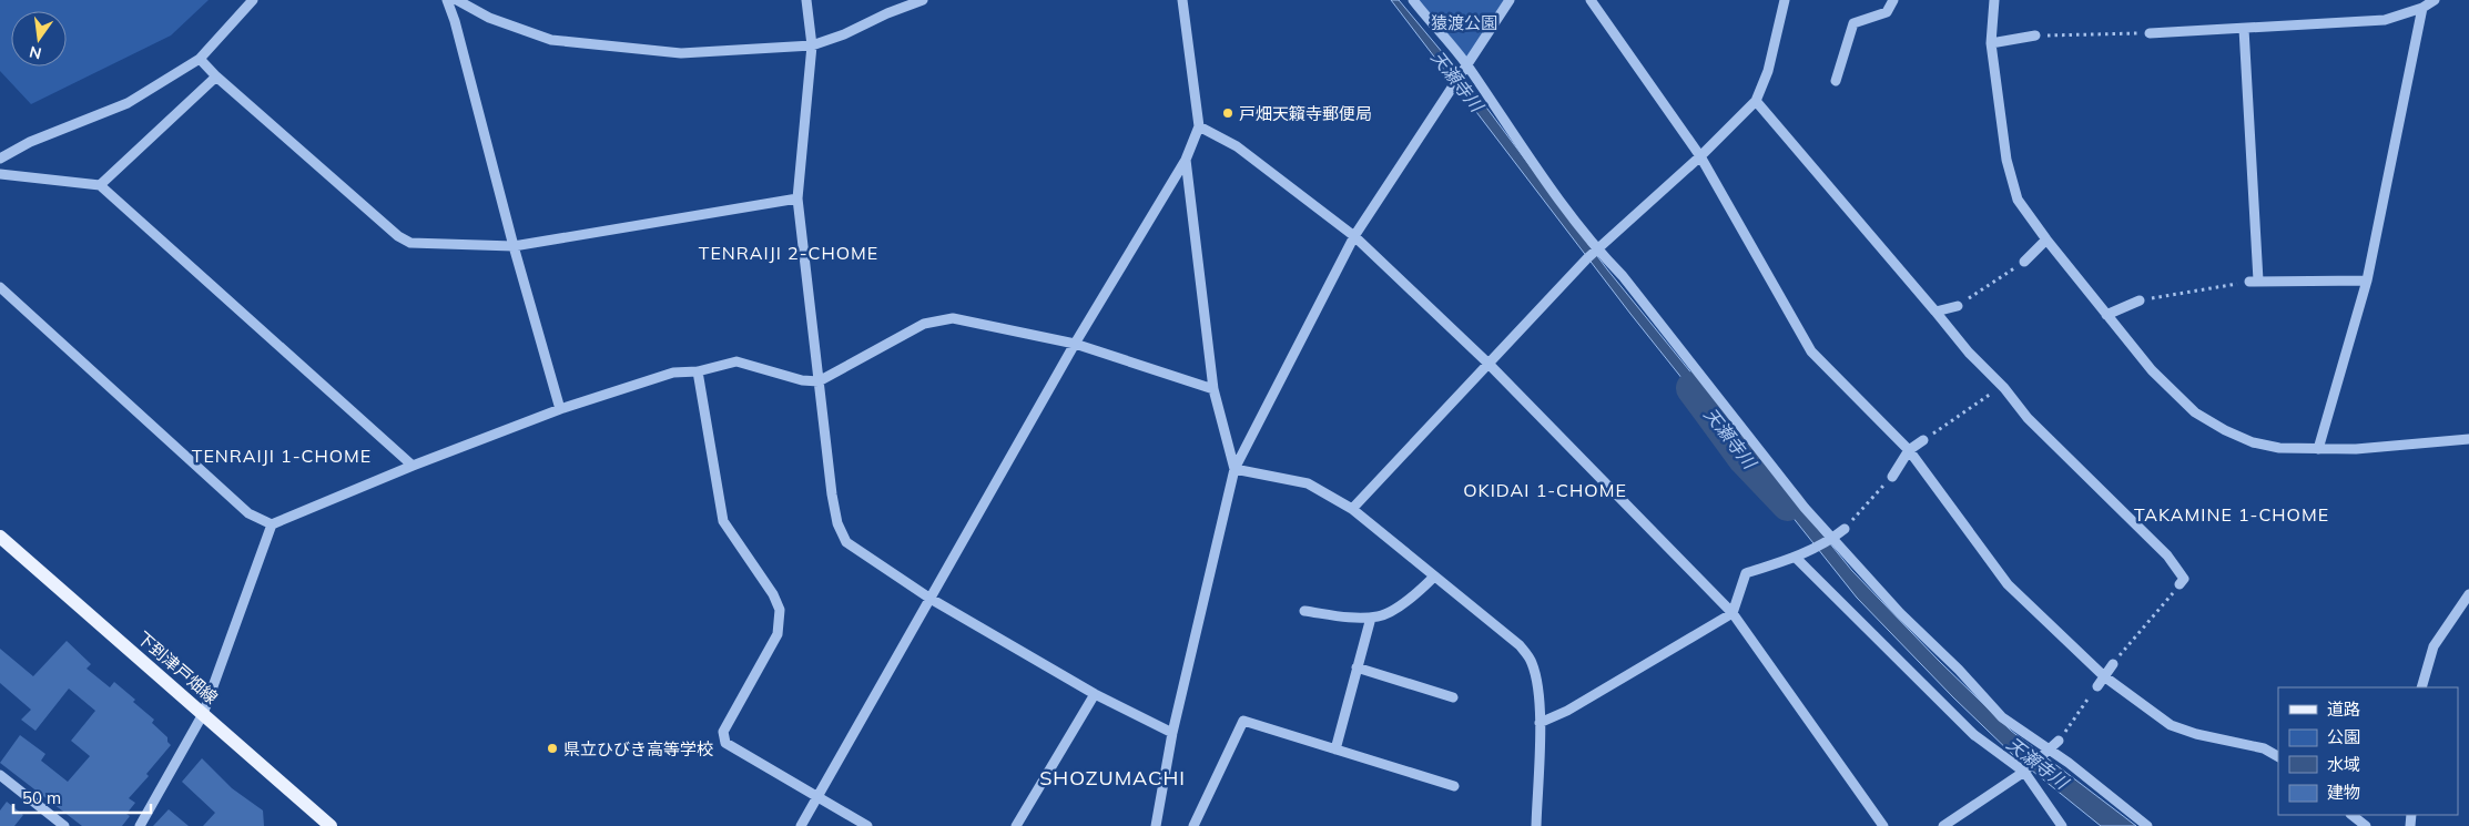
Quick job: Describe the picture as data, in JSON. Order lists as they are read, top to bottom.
{
  "streets": {
    "main road": ["下到津戸畑線"]
  },
  "districts": [
    "TENRAIJI 2-CHOME",
    "TENRAIJI 1-CHOME",
    "OKIDAI 1-CHOME",
    "TAKAMINE 1-CHOME",
    "SHOZUMACHI"
  ],
  "water": ["天瀬寺川"],
  "parks": ["猿渡公園"],
  "places": ["戸畑天籟寺郵便局", "県立ひびき高等学校"],
  "legend": [
    "道路",
    "公園",
    "水域",
    "建物"
  ],
  "scale_bar": "50 m",
  "north": "bottom"
}
